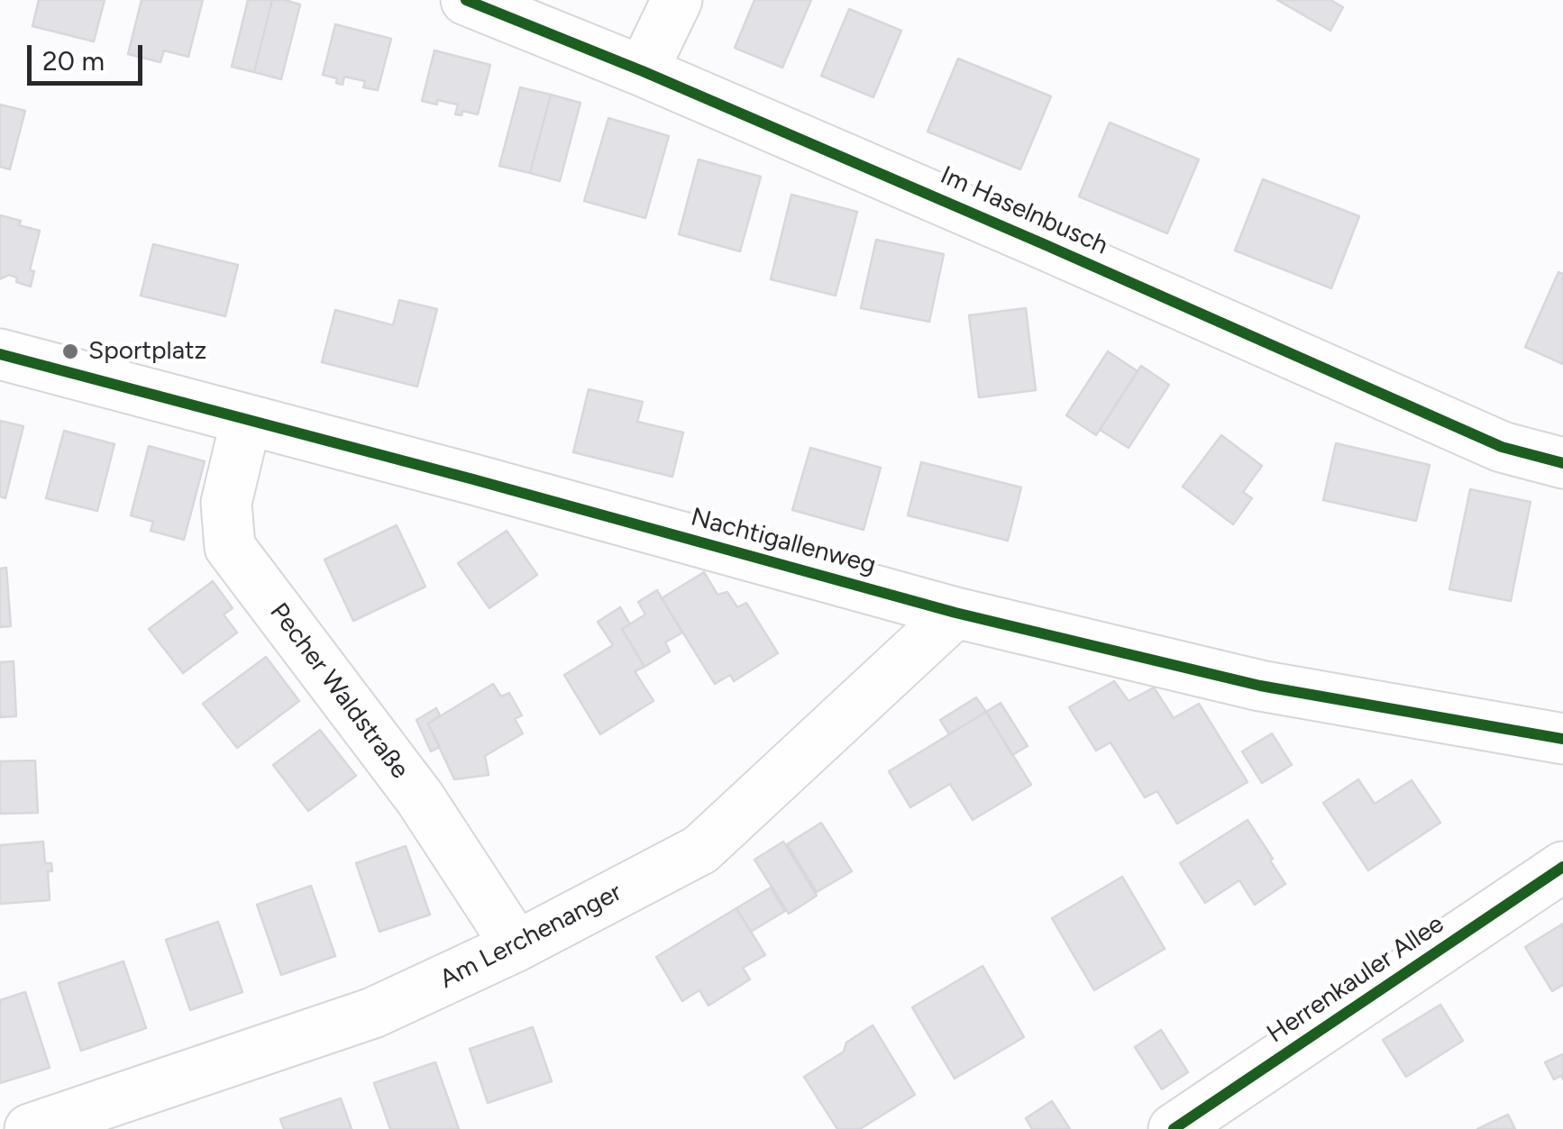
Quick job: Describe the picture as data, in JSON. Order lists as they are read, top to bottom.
{
  "streets": {
    "street": [
      "Im Haselnbusch",
      "Nachtigallenweg",
      "Pecher Waldstraße",
      "Am Lerchenanger",
      "Herrenkauler Allee"
    ]
  },
  "crossings": [
    ["Nachtigallenweg", "Pecher Waldstraße"],
    ["Nachtigallenweg", "Am Lerchenanger"],
    ["Pecher Waldstraße", "Am Lerchenanger"]
  ],
  "places": ["Sportplatz"],
  "scale_bar": "20 m"
}
